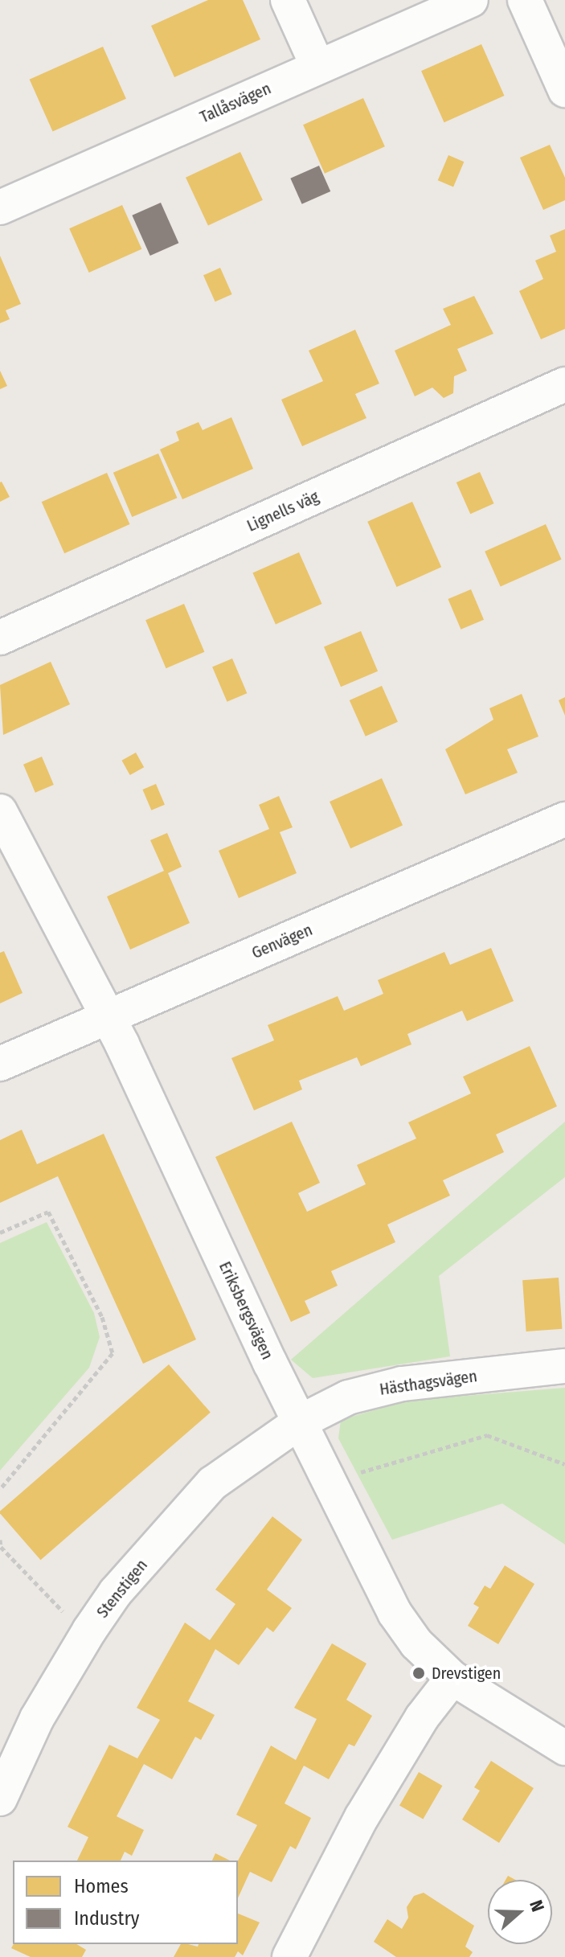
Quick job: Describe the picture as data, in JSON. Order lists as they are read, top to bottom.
{
  "streets": {
    "street": [
      "Tallåsvägen",
      "Lignells väg",
      "Genvägen",
      "Eriksbergsvägen",
      "Hästhagsvägen",
      "Stenstigen"
    ]
  },
  "crossings": [
    ["Genvägen", "Eriksbergsvägen"],
    ["Eriksbergsvägen", "Hästhagsvägen"],
    ["Eriksbergsvägen", "Stenstigen"],
    ["Hästhagsvägen", "Stenstigen"]
  ],
  "places": ["Drevstigen"],
  "legend": ["Homes", "Industry"],
  "north": "right"
}
